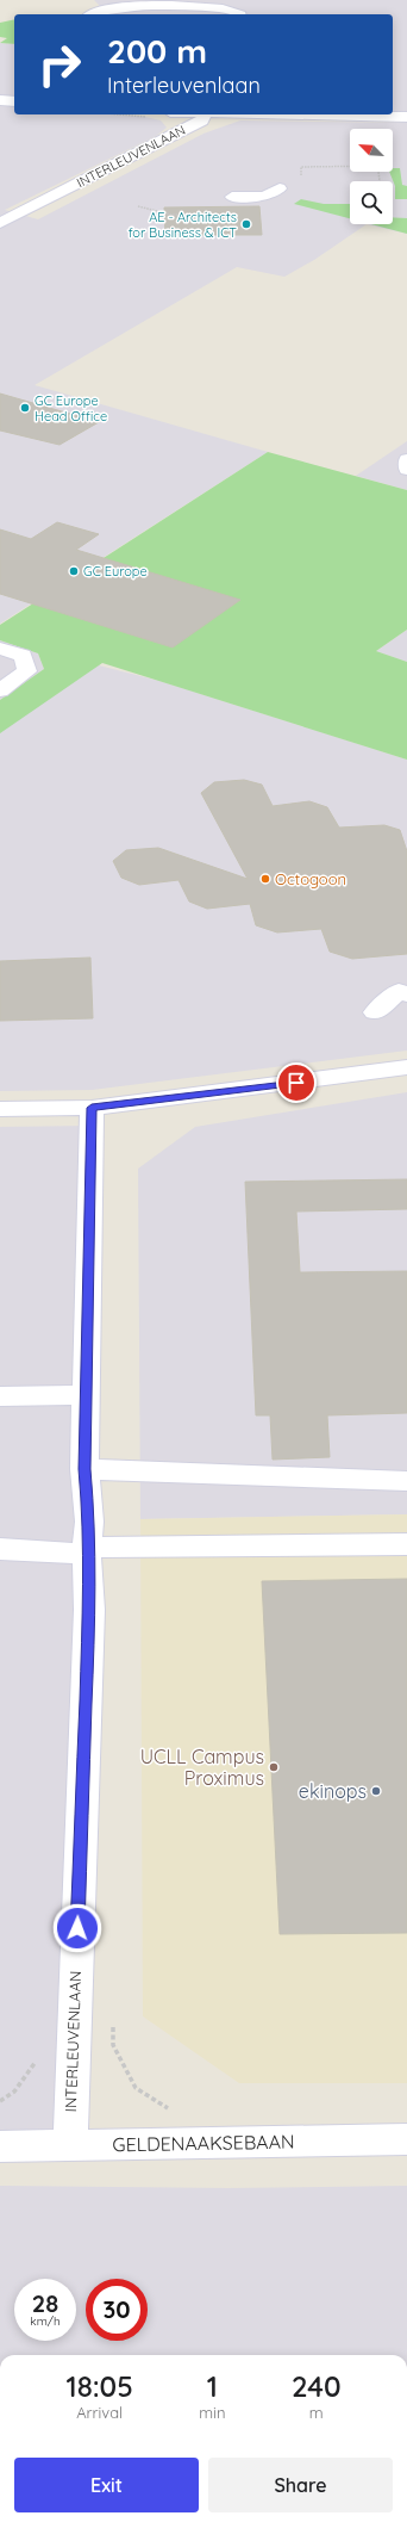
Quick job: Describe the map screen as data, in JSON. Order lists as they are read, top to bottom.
{
  "streets": {
    "street": ["INTERLEUVENLAAN", "GELDENAAKSEBAAN"]
  },
  "crossings": [
    ["INTERLEUVENLAAN", "GELDENAAKSEBAAN"]
  ],
  "places": [
    "AE - Architects for Business & ICT",
    "GC Europe Head Office",
    "GC Europe",
    "Octogoon",
    "UCLL Campus Proximus",
    "ekinops"
  ],
  "north": "top left",
  "page": {
    "turn": ["200 m", "Interleuvenlaan"],
    "speed": "28 km/h",
    "limit": "30",
    "eta": [
      "18:05",
      "Arrival",
      "1",
      "min",
      "240",
      "m"
    ],
    "buttons": ["Exit", "Share"]
  }
}
